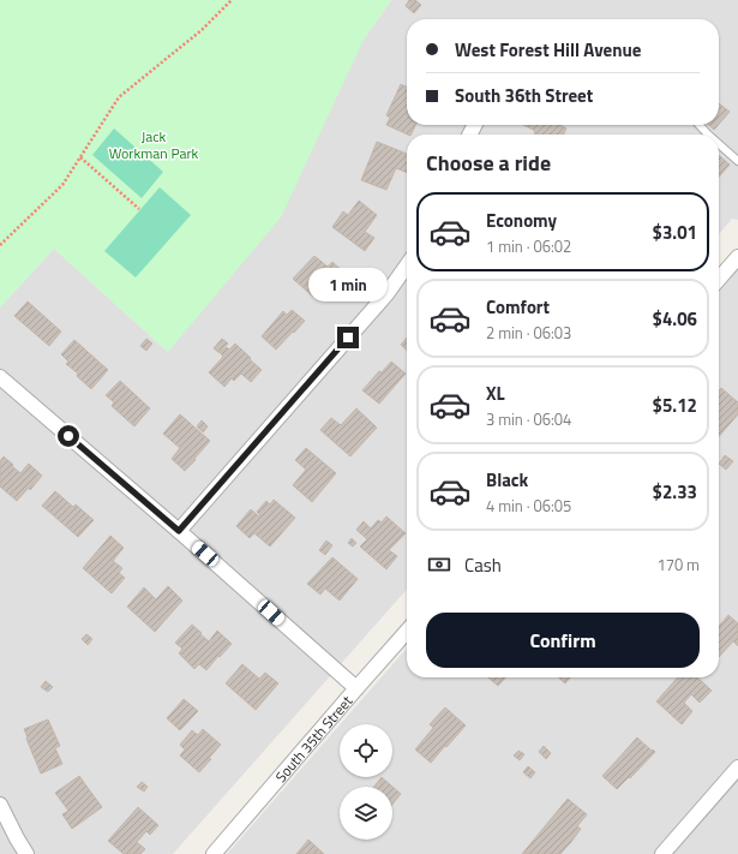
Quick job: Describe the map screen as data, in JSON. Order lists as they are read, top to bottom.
{
  "streets": {
    "street": ["South 35th Street"]
  },
  "parks": ["Jack Workman Park"],
  "page": {
    "banner": ["West Forest Hill Avenue", "South 36th Street"],
    "heading": "Choose a ride",
    "list": [
      {
        "name": "Economy",
        "note": "1 min · 06:02",
        "value": "$3.01"
      },
      {
        "name": "Comfort",
        "note": "2 min · 06:03",
        "value": "$4.06"
      },
      {
        "name": "XL",
        "note": "3 min · 06:04",
        "value": "$5.12"
      },
      {
        "name": "Black",
        "note": "4 min · 06:05",
        "value": "$2.33"
      }
    ],
    "bubble": "1 min",
    "pay": ["Cash", "170 m"],
    "buttons": "Confirm"
  }
}
